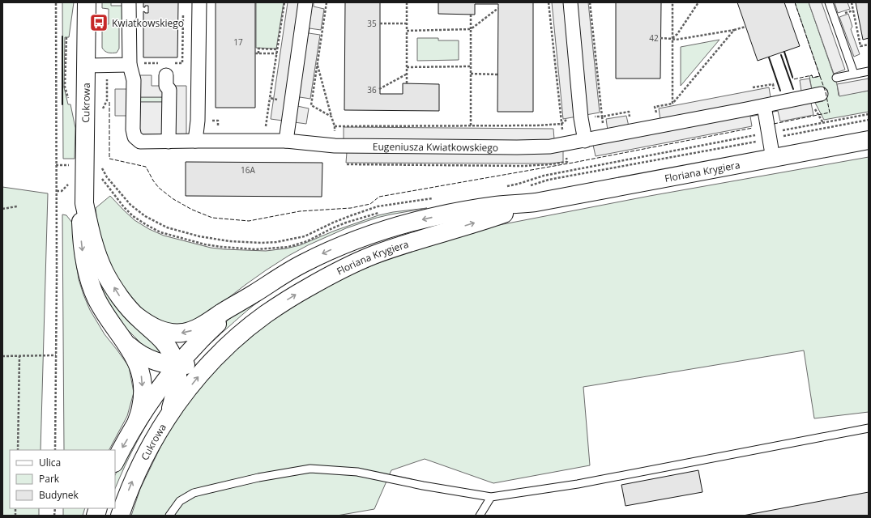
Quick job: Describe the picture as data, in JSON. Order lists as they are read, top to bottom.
{
  "streets": {
    "street": ["Cukrowa", "Eugeniusza Kwiatkowskiego", "Floriana Krygiera"]
  },
  "crossings": [
    ["Cukrowa", "Floriana Krygiera"]
  ],
  "places": {
    "bus stop": ["Kwiatkowskiego"]
  },
  "house_numbers": [
    "35",
    "42",
    "17",
    "36",
    "16A"
  ],
  "legend": ["Ulica", "Park", "Budynek"]
}
